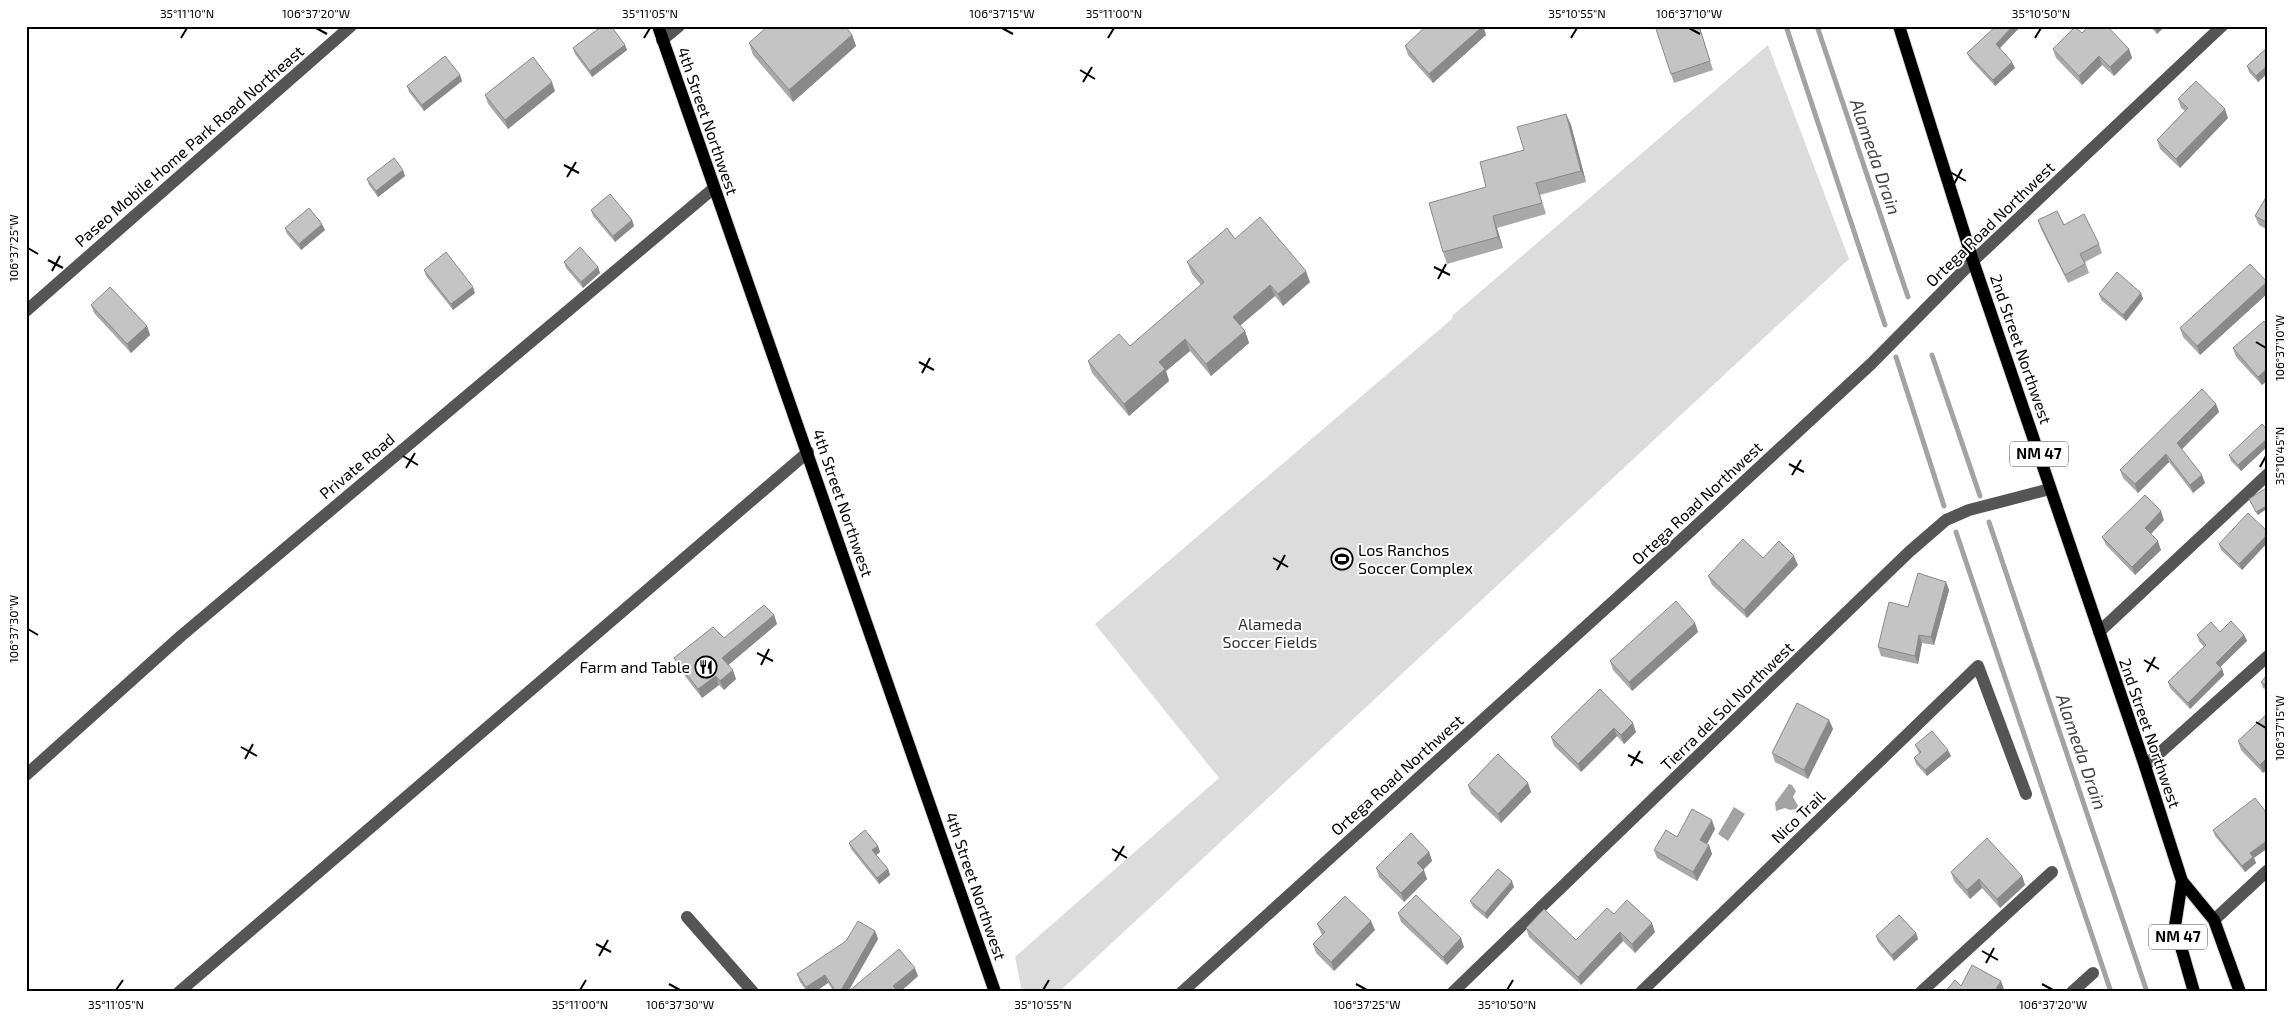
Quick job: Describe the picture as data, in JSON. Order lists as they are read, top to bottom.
{
  "streets": {
    "main road": ["4th Street Northwest", "2nd Street Northwest", "NM 47"],
    "street": [
      "Paseo Mobile Home Park Road Northeast",
      "Ortega Road Northwest",
      "Private Road",
      "Tierra del Sol Northwest",
      "Nico Trail"
    ]
  },
  "crossings": [
    ["4th Street Northwest", "Private Road"],
    ["Ortega Road Northwest", "2nd Street Northwest"],
    ["2nd Street Northwest", "Tierra del Sol Northwest"]
  ],
  "water": ["Alameda Drain"],
  "parks": ["Alameda Soccer Fields"],
  "places": {
    "sports": ["Los Ranchos Soccer Complex"],
    "restaurant": ["Farm and Table"]
  },
  "coordinates": [
    "35°11'10\"N",
    "106°37'20\"W",
    "35°11'05\"N",
    "106°37'15\"W",
    "35°11'00\"N",
    "35°10'55\"N",
    "106°37'10\"W",
    "35°10'50\"N",
    "106°37'25\"W",
    "35°10'45\"N",
    "106°37'30\"W"
  ]
}
